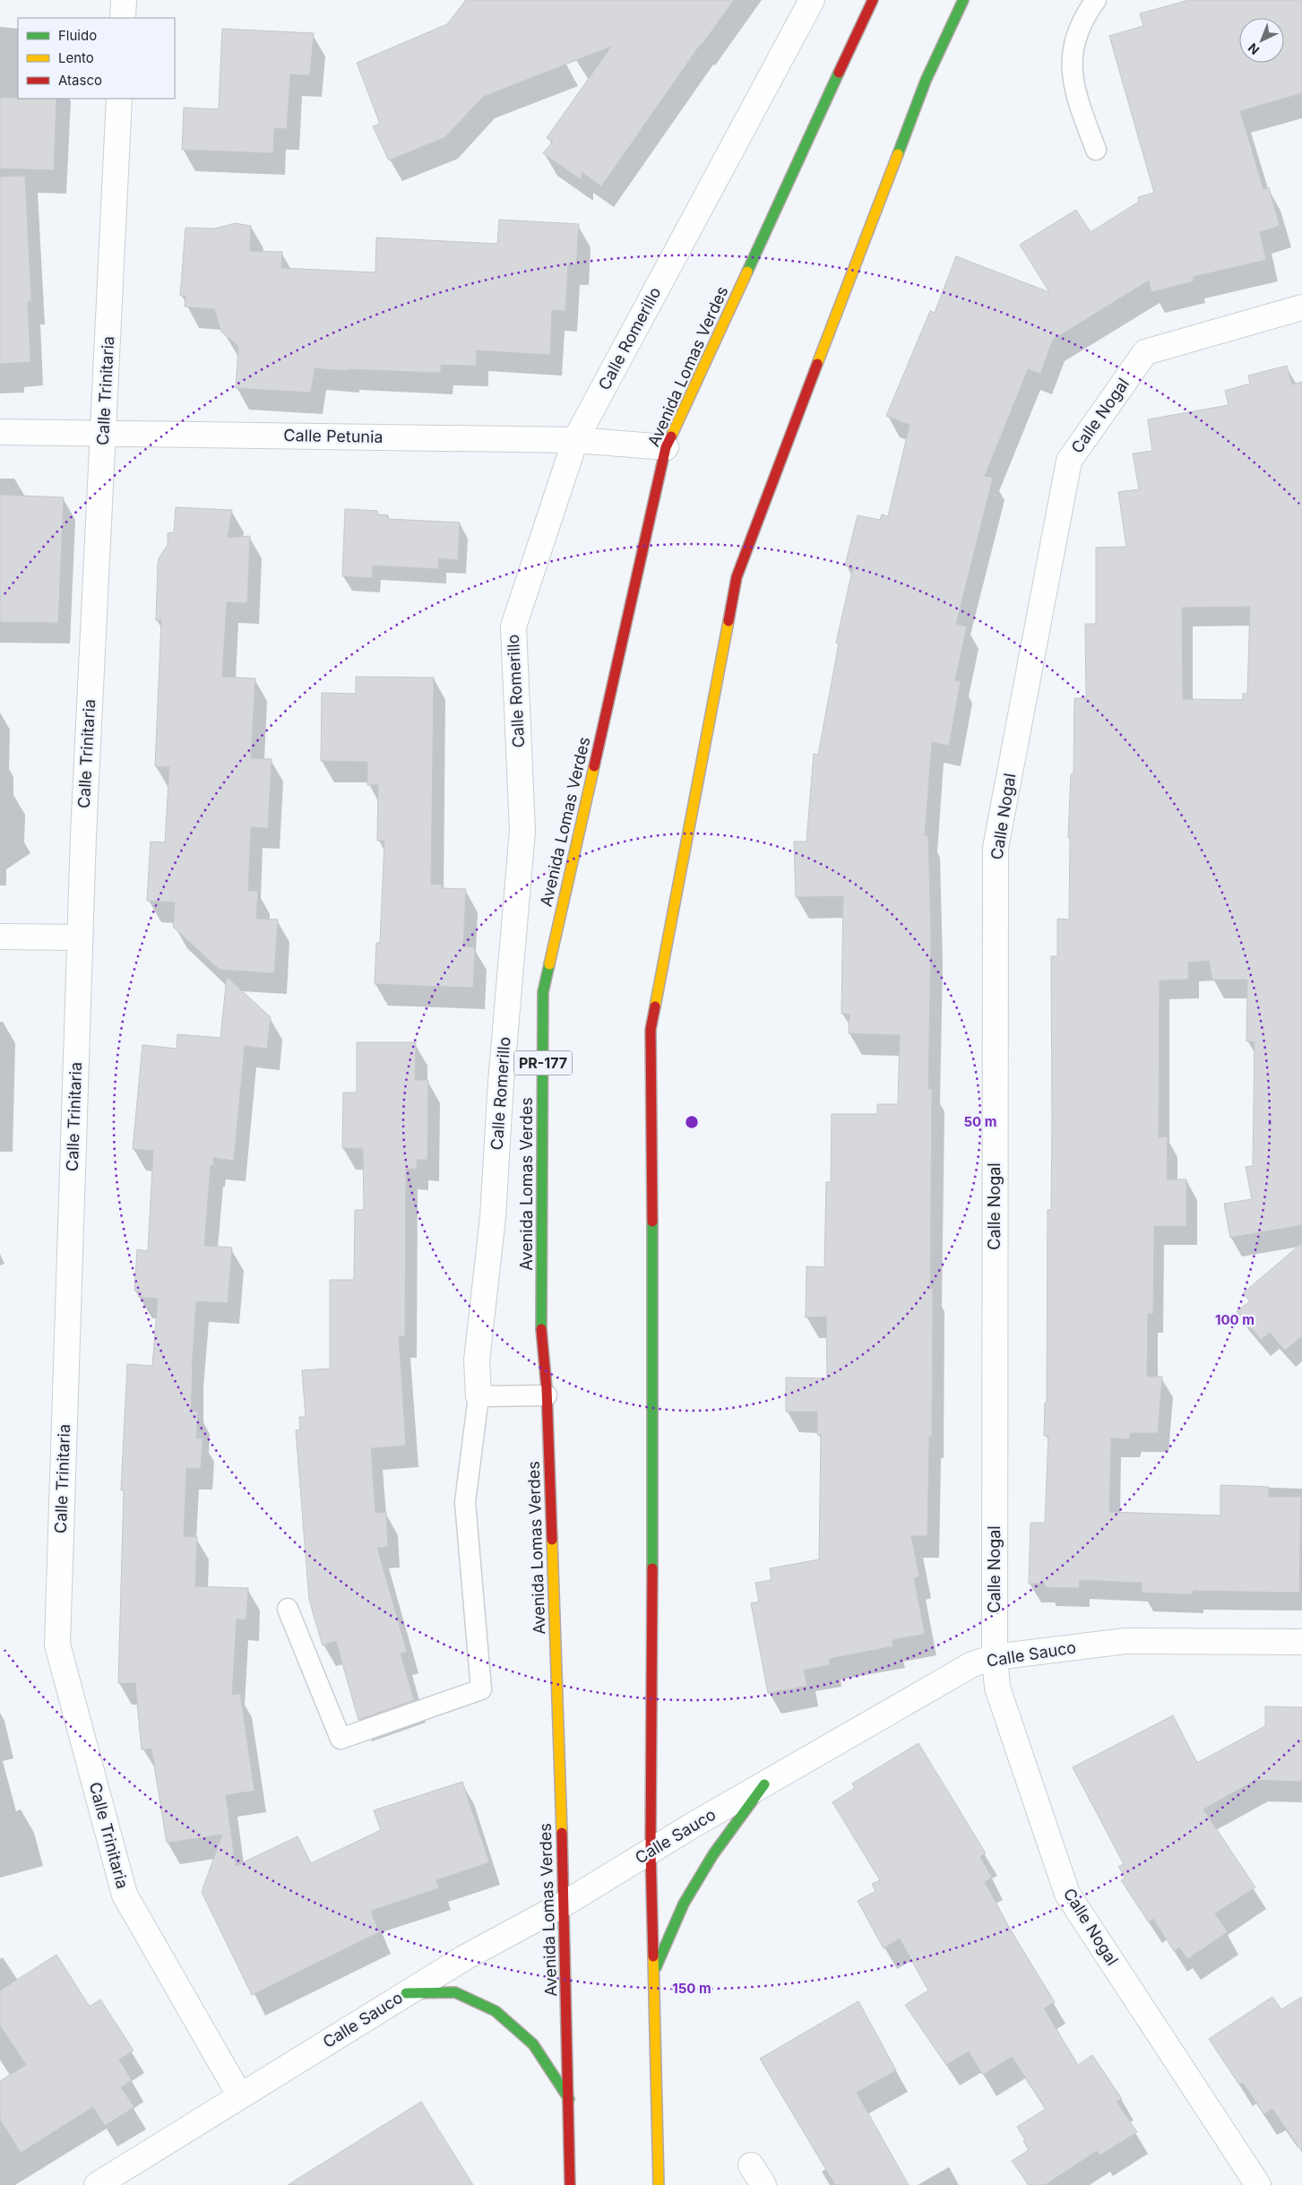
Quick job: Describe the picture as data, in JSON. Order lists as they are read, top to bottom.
{
  "streets": {
    "main road": ["Avenida Lomas Verdes", "PR-177"],
    "street": [
      "Calle Romerillo",
      "Calle Trinitaria",
      "Calle Nogal",
      "Calle Petunia",
      "Calle Sauco"
    ]
  },
  "crossings": [
    ["Calle Romerillo", "Calle Petunia"],
    ["Avenida Lomas Verdes", "Calle Petunia"],
    ["Avenida Lomas Verdes", "Calle Sauco"],
    ["Calle Trinitaria", "Calle Petunia"],
    ["Calle Trinitaria", "Calle Sauco"],
    ["Calle Nogal", "Calle Sauco"]
  ],
  "legend": ["Fluido", "Lento", "Atasco"],
  "north": "bottom left",
  "rings": ["50 m", "100 m", "150 m"]
}
